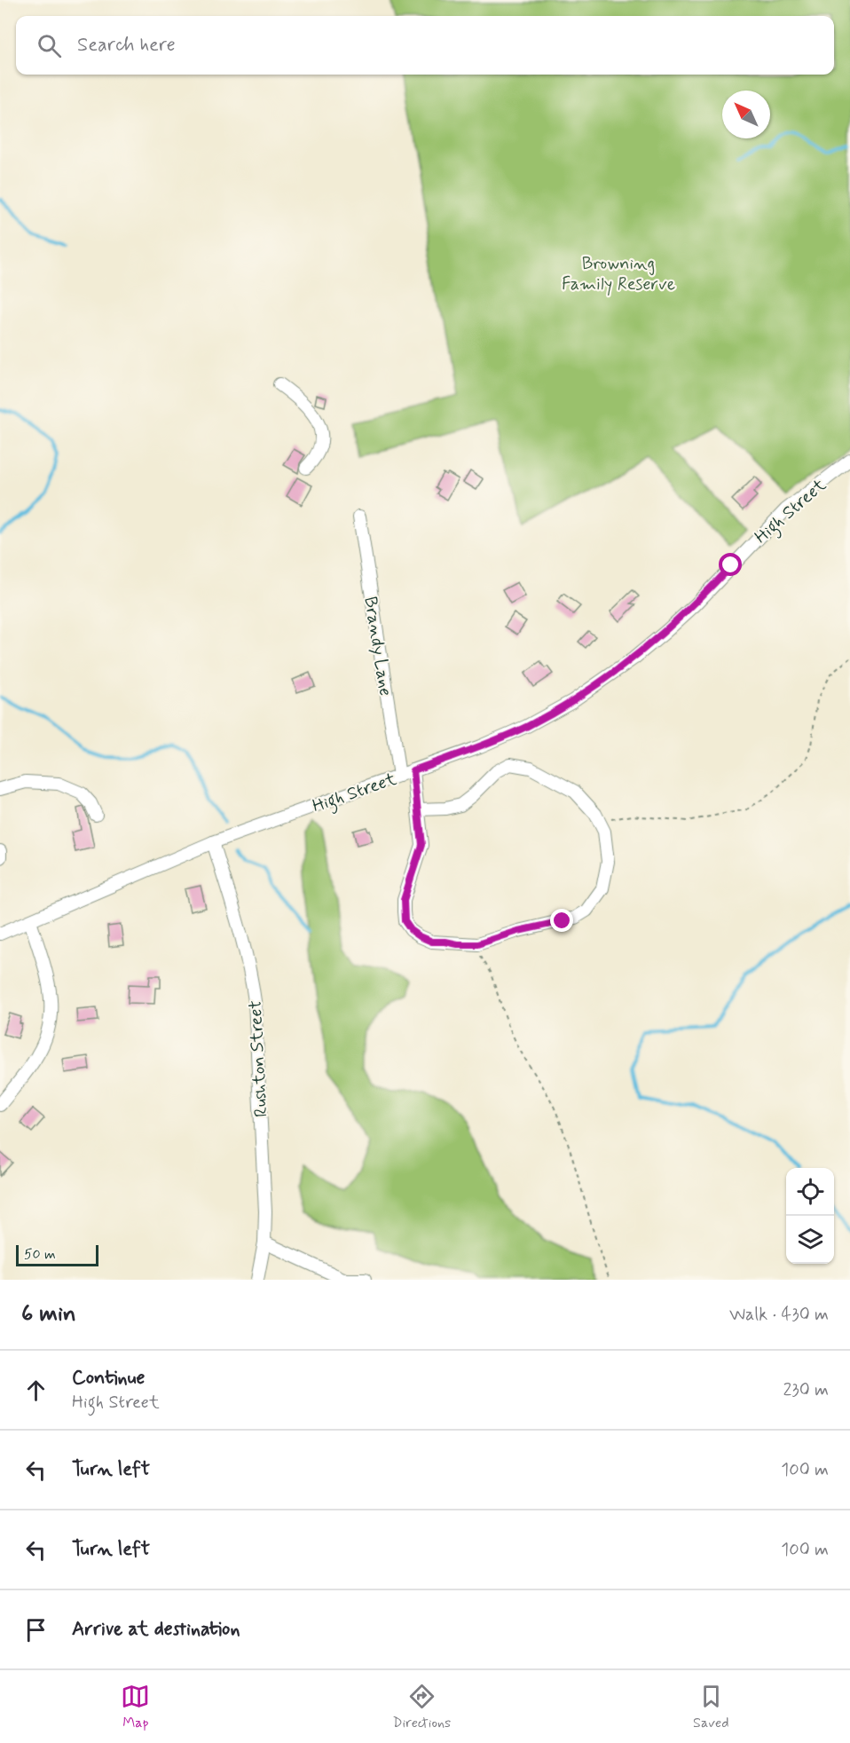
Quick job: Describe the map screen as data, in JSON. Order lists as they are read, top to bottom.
{
  "streets": {
    "street": ["High Street", "Brandy Lane", "Rushton Street"]
  },
  "crossings": [
    ["High Street", "Brandy Lane"],
    ["High Street", "Rushton Street"]
  ],
  "parks": ["Browning Family Reserve"],
  "scale_bar": "50 m",
  "north": "top left",
  "page": {
    "search": "Search here",
    "scale": "50 m",
    "heading": ["6 min", "Walk · 430 m"],
    "list": [
      ["Continue", "High Street", "230 m"],
      ["Turn left", "100 m"],
      ["Turn left", "100 m"],
      "Arrive at destination"
    ],
    "nav": ["Map", "Directions", "Saved"]
  }
}
